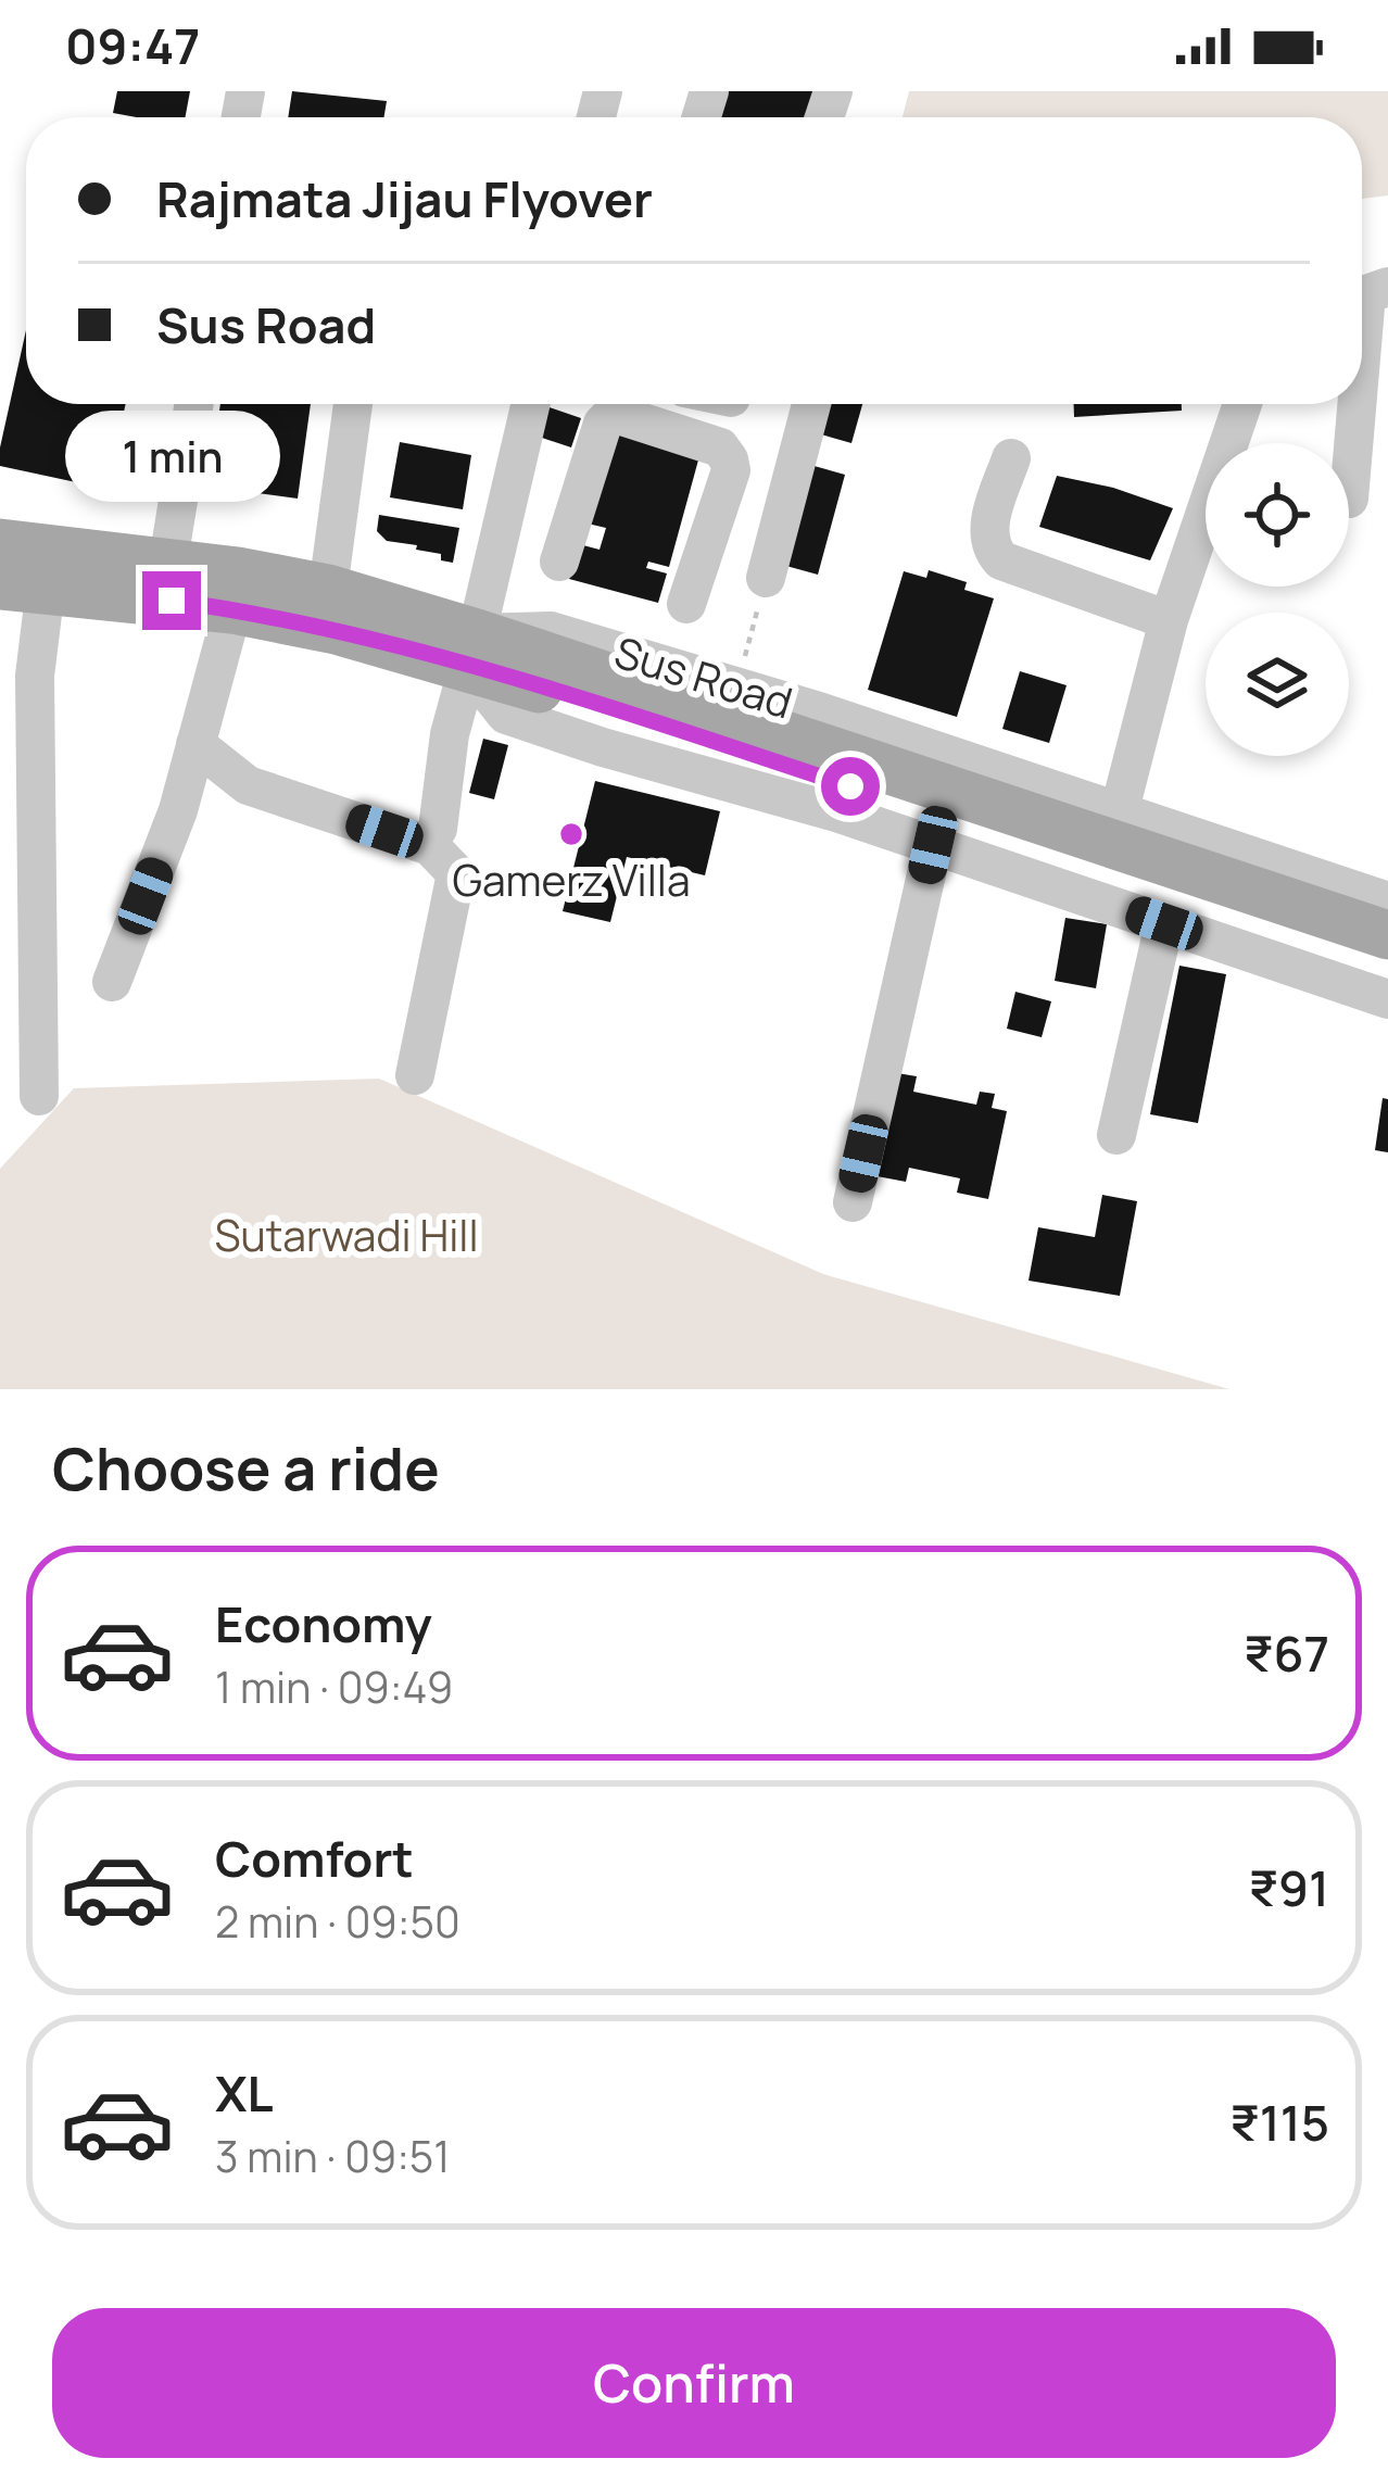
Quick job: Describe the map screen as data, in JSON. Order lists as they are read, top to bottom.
{
  "streets": {
    "main road": ["Sus Road"]
  },
  "parks": ["Sutarwadi Hill"],
  "places": ["Gamerz Villa"],
  "page": {
    "status": "09:47",
    "banner": ["Rajmata Jijau Flyover", "Sus Road"],
    "bubble": "1 min",
    "heading": "Choose a ride",
    "list": [
      {
        "name": "Economy",
        "note": "1 min · 09:49",
        "value": "₹67"
      },
      {
        "name": "Comfort",
        "note": "2 min · 09:50",
        "value": "₹91"
      },
      {
        "name": "XL",
        "note": "3 min · 09:51",
        "value": "₹115"
      }
    ],
    "buttons": "Confirm"
  }
}
